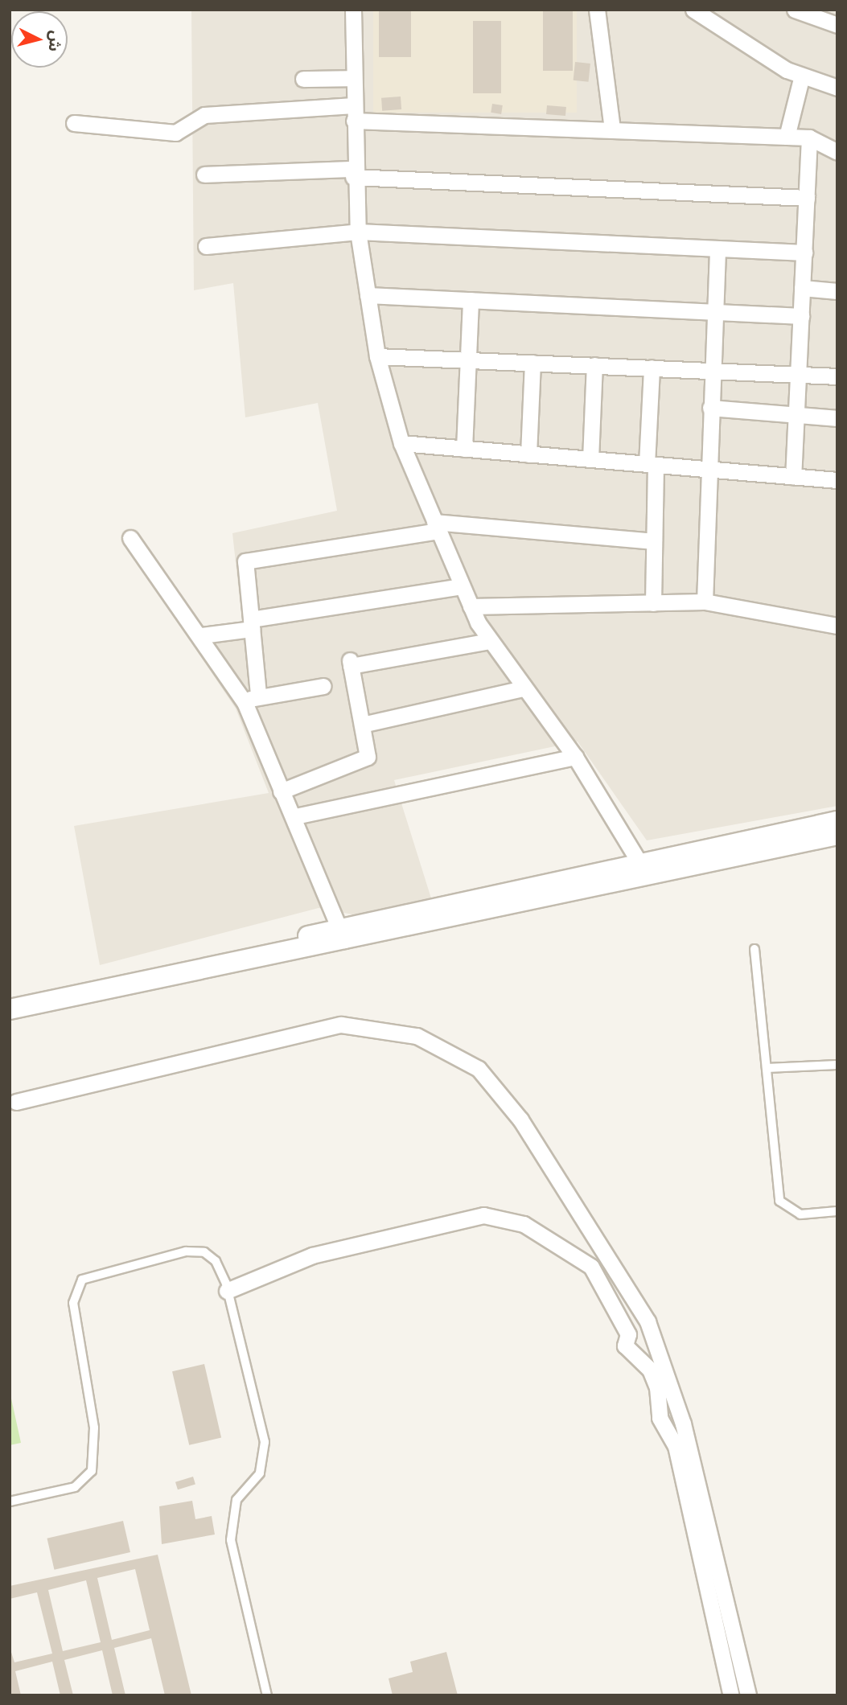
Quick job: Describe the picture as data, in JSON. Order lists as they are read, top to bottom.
{
  "north": "right"
}
